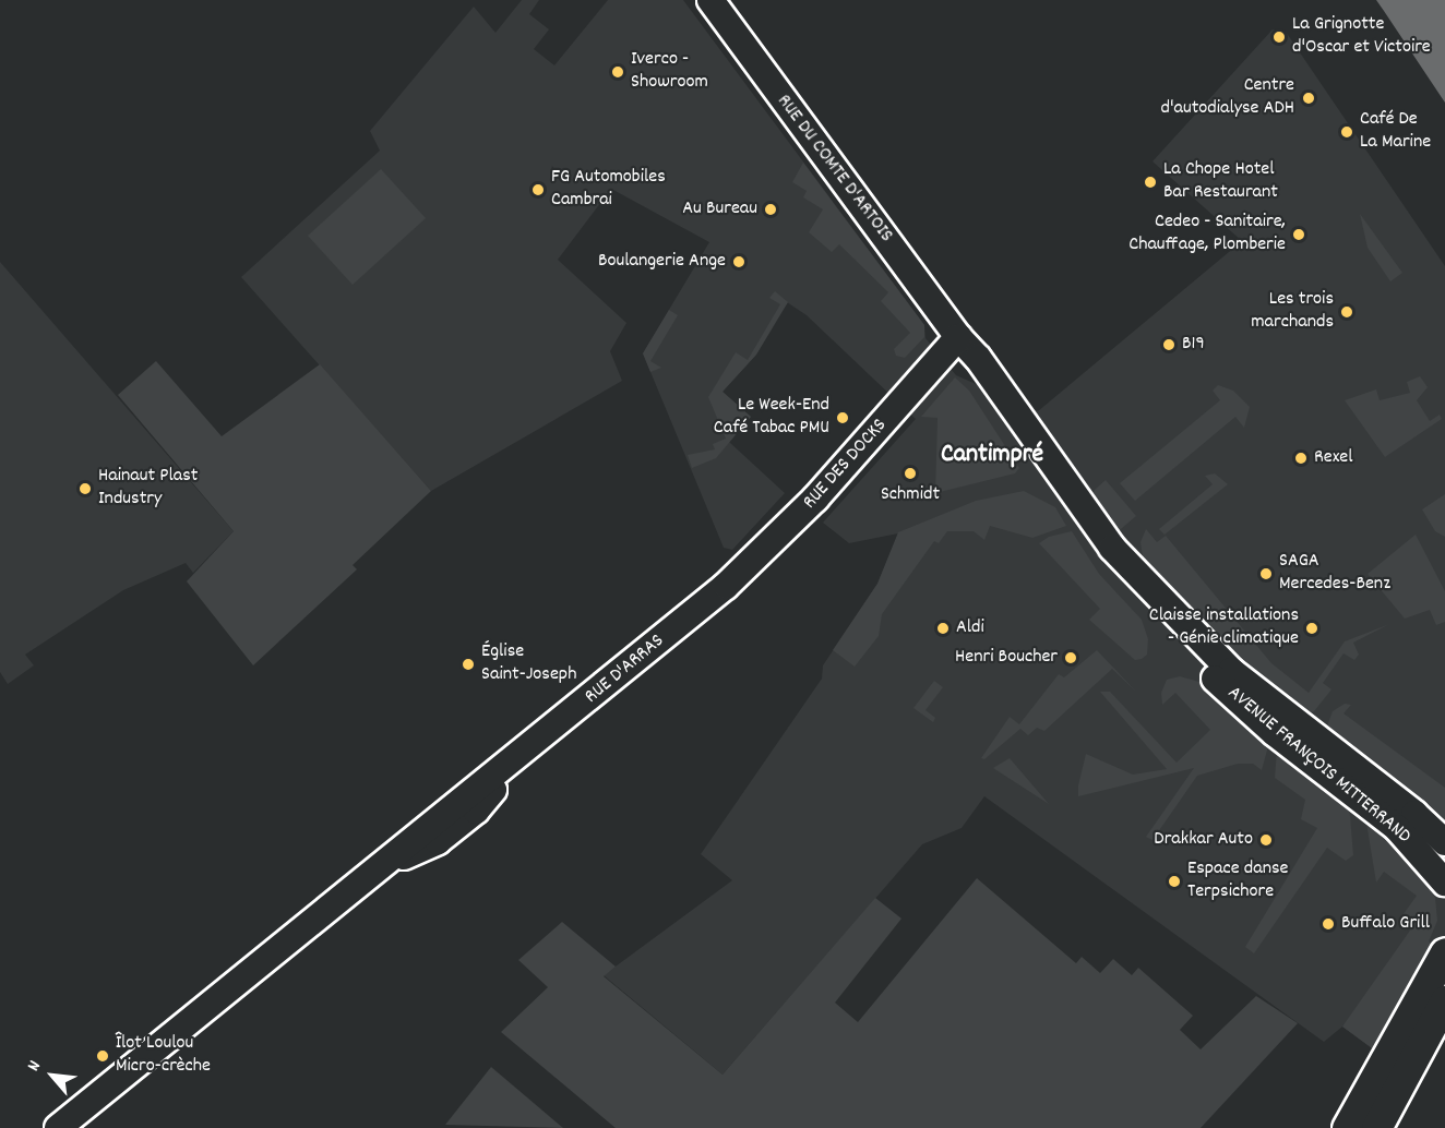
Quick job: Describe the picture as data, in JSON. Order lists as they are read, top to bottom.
{
  "streets": {
    "main road": [
      "RUE DU COMTE D'ARTOIS",
      "RUE DES DOCKS",
      "RUE D'ARRAS",
      "AVENUE FRANÇOIS MITTERRAND"
    ]
  },
  "crossings": [
    ["RUE DU COMTE D'ARTOIS", "RUE DES DOCKS"],
    ["RUE DU COMTE D'ARTOIS", "AVENUE FRANÇOIS MITTERRAND"],
    ["RUE DES DOCKS", "RUE D'ARRAS"],
    ["RUE DES DOCKS", "AVENUE FRANÇOIS MITTERRAND"]
  ],
  "districts": ["Cantimpré"],
  "places": [
    "La Grignotte d'Oscar et Victoire",
    "Iverco - Showroom",
    "Centre d'autodialyse ADH",
    "Café De La Marine",
    "La Chope Hotel Bar Restaurant",
    "FG Automobiles Cambrai",
    "Au Bureau",
    "Cedeo - Sanitaire, Chauffage, Plomberie",
    "Boulangerie Ange",
    "Les trois marchands",
    "B19",
    "Le Week-End Café Tabac PMU",
    "Rexel",
    "Schmidt",
    "Hainaut Plast Industry",
    "SAGA Mercedes-Benz",
    "Aldi",
    "Claisse installations - Génie climatique",
    "Henri Boucher",
    "Église Saint-Joseph",
    "Drakkar Auto",
    "Espace danse Terpsichore",
    "Buffalo Grill",
    "Îlot Loulou Micro-crèche"
  ],
  "north": "top left"
}
